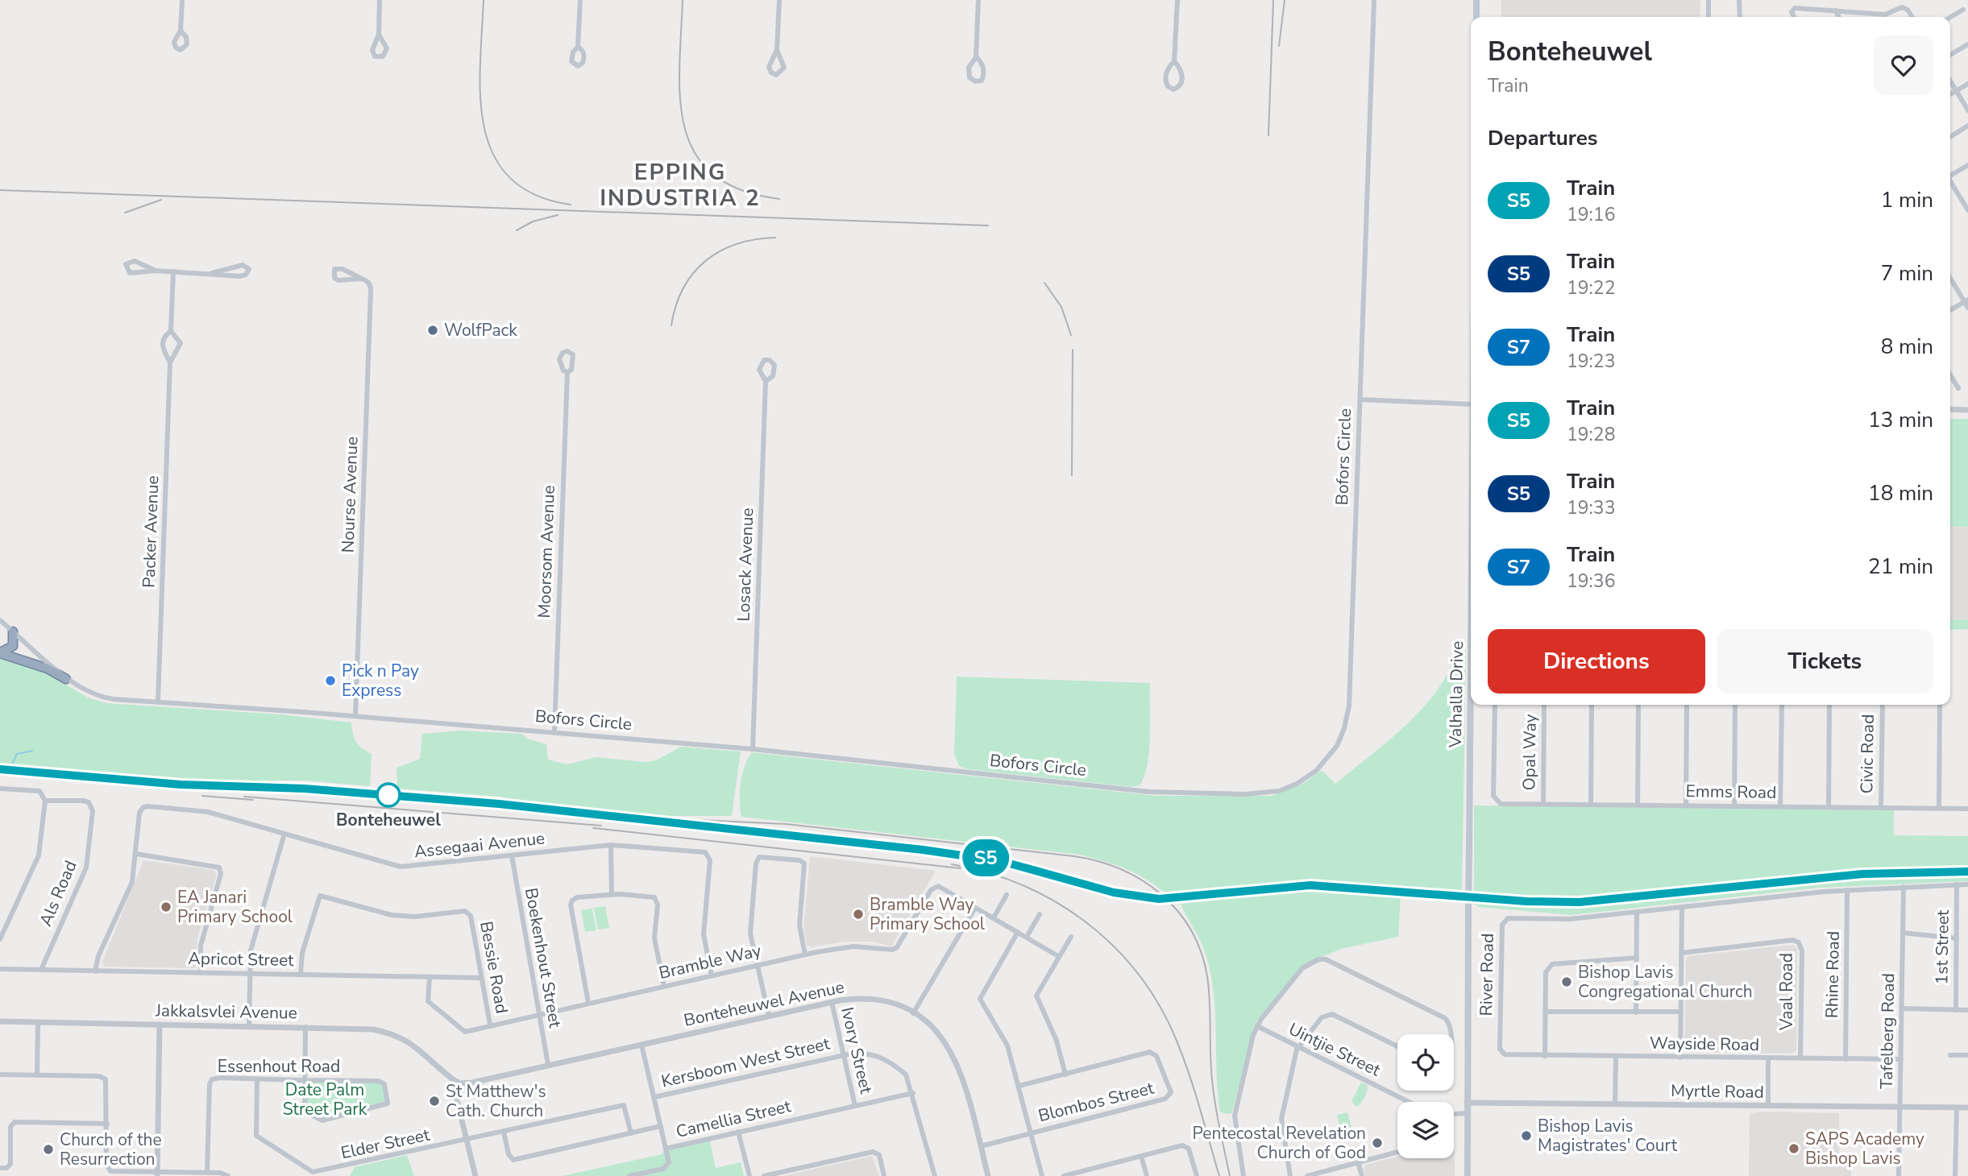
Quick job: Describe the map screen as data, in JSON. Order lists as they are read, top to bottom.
{
  "streets": {
    "main road": ["Valhalla Drive"],
    "street": [
      "Bofors Circle",
      "Nourse Avenue",
      "Packer Avenue",
      "Moorsom Avenue",
      "Losack Avenue",
      "Opal Way",
      "Civic Road",
      "Emms Road",
      "Assegaai Avenue",
      "Als Road",
      "1st Street",
      "Boekenhout Street",
      "Apricot Street",
      "Bramble Way",
      "Bessie Road",
      "River Road",
      "Rhine Road",
      "Vaal Road",
      "Bonteheuwel Avenue",
      "Jakkalsvlei Avenue",
      "Tafelberg Road",
      "Wayside Road",
      "Uintjie Street",
      "Ivory Street",
      "Kersboom West Street",
      "Essenhout Road",
      "Myrtle Road",
      "Blombos Street",
      "Camellia Street",
      "Elder Street"
    ]
  },
  "crossings": [
    ["Bofors Circle", "Nourse Avenue"],
    ["Bofors Circle", "Packer Avenue"],
    ["Bofors Circle", "Moorsom Avenue"],
    ["Bofors Circle", "Losack Avenue"],
    ["Valhalla Drive", "Myrtle Road"],
    ["Opal Way", "Emms Road"],
    ["Civic Road", "Emms Road"],
    ["Assegaai Avenue", "Boekenhout Street"],
    ["Assegaai Avenue", "Apricot Street"],
    ["Assegaai Avenue", "Bramble Way"],
    ["Als Road", "Apricot Street"],
    ["1st Street", "River Road"],
    ["Boekenhout Street", "Bramble Way"],
    ["Boekenhout Street", "Bonteheuwel Avenue"],
    ["Apricot Street", "Bramble Way"],
    ["Apricot Street", "Bessie Road"],
    ["Bramble Way", "Bessie Road"],
    ["River Road", "Rhine Road"],
    ["River Road", "Tafelberg Road"],
    ["River Road", "Wayside Road"],
    ["Rhine Road", "Wayside Road"],
    ["Vaal Road", "Wayside Road"],
    ["Bonteheuwel Avenue", "Jakkalsvlei Avenue"],
    ["Bonteheuwel Avenue", "Ivory Street"],
    ["Bonteheuwel Avenue", "Blombos Street"],
    ["Bonteheuwel Avenue", "Camellia Street"],
    ["Tafelberg Road", "Wayside Road"],
    ["Tafelberg Road", "Myrtle Road"],
    ["Ivory Street", "Kersboom West Street"],
    ["Ivory Street", "Camellia Street"],
    ["Kersboom West Street", "Camellia Street"],
    ["Essenhout Road", "Elder Street"]
  ],
  "districts": ["EPPING INDUSTRIA 2"],
  "parks": ["Date Palm Street Park"],
  "places": [
    "WolfPack",
    "Pick n Pay Express",
    "Bonteheuwel",
    "EA Janari Primary School",
    "Bramble Way Primary School",
    "Bishop Lavis Congregational Church",
    "St Matthew's Cath. Church",
    "Bishop Lavis Magistrates' Court",
    "Pentecostal Revelation Church of God",
    "SAPS Academy Bishop Lavis",
    "Church of the Resurrection"
  ],
  "page": {
    "on_map": "S5",
    "heading": [
      ["Bonteheuwel", "Train"],
      "Departures"
    ],
    "list": [
      {
        "mark": "S5",
        "name": "Train",
        "note": "19:16",
        "value": "1 min"
      },
      {
        "mark": "S5",
        "name": "Train",
        "note": "19:22",
        "value": "7 min"
      },
      {
        "mark": "S7",
        "name": "Train",
        "note": "19:23",
        "value": "8 min"
      },
      {
        "mark": "S5",
        "name": "Train",
        "note": "19:28",
        "value": "13 min"
      },
      {
        "mark": "S5",
        "name": "Train",
        "note": "19:33",
        "value": "18 min"
      },
      {
        "mark": "S7",
        "name": "Train",
        "note": "19:36",
        "value": "21 min"
      }
    ],
    "buttons": ["Directions", "Tickets"]
  }
}
